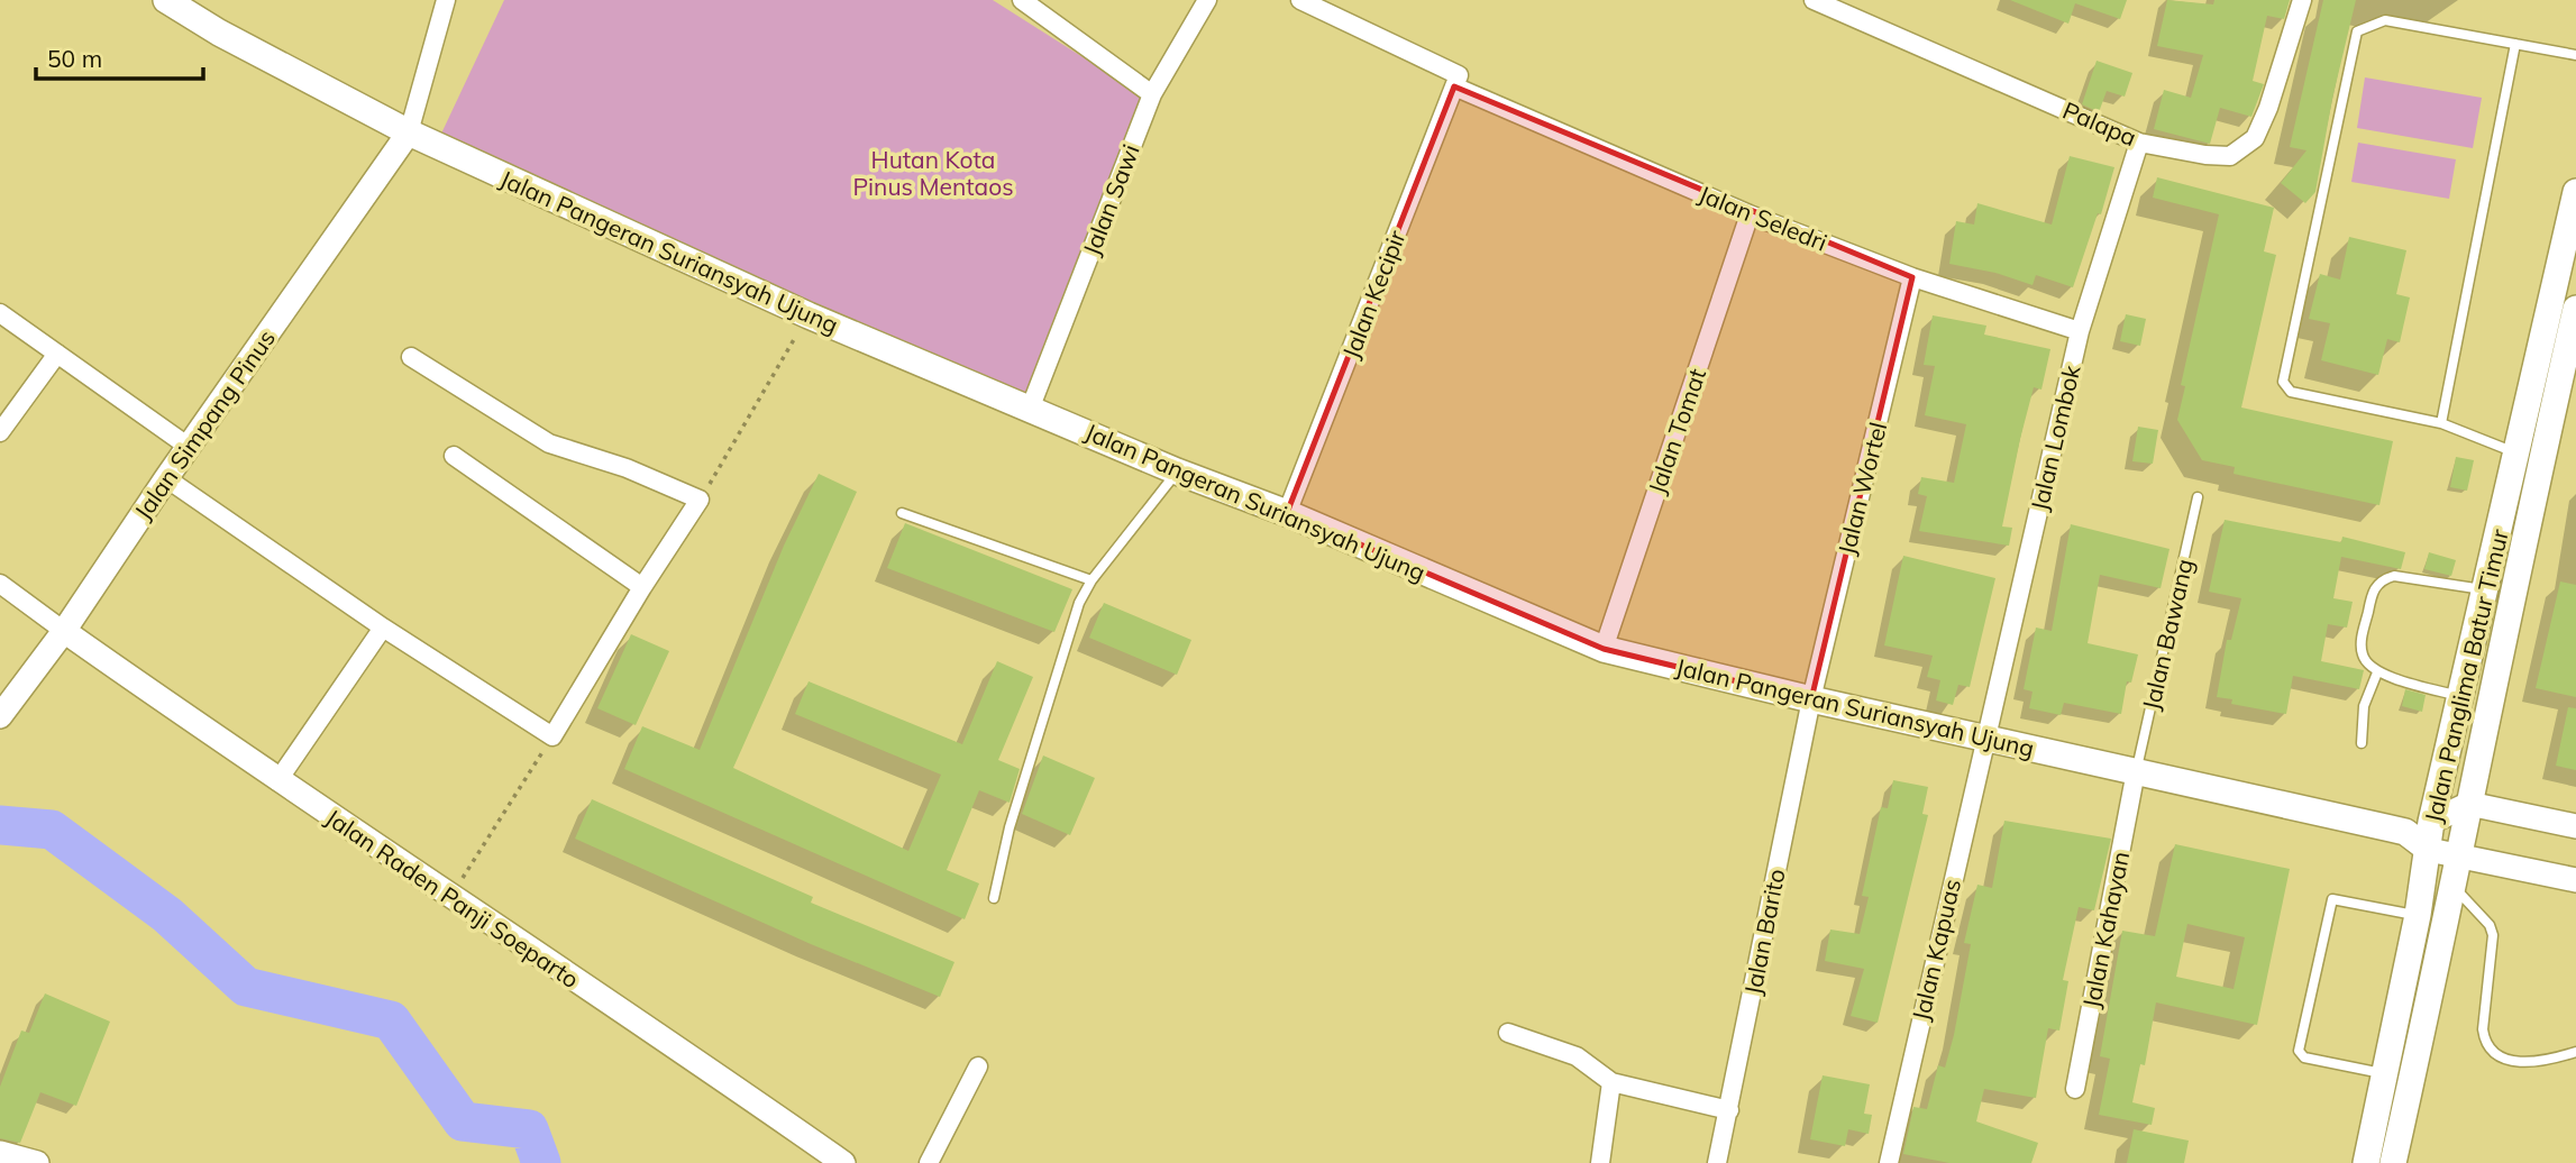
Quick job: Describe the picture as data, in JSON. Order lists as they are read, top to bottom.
{
  "streets": {
    "main road": ["Jalan Pangeran Suriansyah Ujung", "Jalan Panglima Batur Timur"],
    "street": [
      "Palapa",
      "Jalan Sawi",
      "Jalan Seledri",
      "Jalan Kecipir",
      "Jalan Simpang Pinus",
      "Jalan Tomat",
      "Jalan Lombok",
      "Jalan Wortel",
      "Jalan Raden Panji Soeparto",
      "Jalan Kahayan",
      "Jalan Barito",
      "Jalan Kapuas"
    ],
    "lane": ["Jalan Bawang"]
  },
  "crossings": [
    ["Palapa", "Jalan Lombok"],
    ["Jalan Sawi", "Jalan Pangeran Suriansyah Ujung"],
    ["Jalan Seledri", "Jalan Kecipir"],
    ["Jalan Seledri", "Jalan Tomat"],
    ["Jalan Seledri", "Jalan Lombok"],
    ["Jalan Seledri", "Jalan Wortel"],
    ["Jalan Pangeran Suriansyah Ujung", "Jalan Kecipir"],
    ["Jalan Pangeran Suriansyah Ujung", "Jalan Simpang Pinus"],
    ["Jalan Pangeran Suriansyah Ujung", "Jalan Tomat"],
    ["Jalan Pangeran Suriansyah Ujung", "Jalan Lombok"],
    ["Jalan Pangeran Suriansyah Ujung", "Jalan Wortel"],
    ["Jalan Pangeran Suriansyah Ujung", "Jalan Bawang"],
    ["Jalan Pangeran Suriansyah Ujung", "Jalan Panglima Batur Timur"],
    ["Jalan Pangeran Suriansyah Ujung", "Jalan Kahayan"],
    ["Jalan Pangeran Suriansyah Ujung", "Jalan Barito"],
    ["Jalan Pangeran Suriansyah Ujung", "Jalan Kapuas"],
    ["Jalan Simpang Pinus", "Jalan Raden Panji Soeparto"],
    ["Jalan Lombok", "Jalan Kapuas"],
    ["Jalan Wortel", "Jalan Barito"],
    ["Jalan Bawang", "Jalan Kahayan"]
  ],
  "parks": ["Hutan Kota Pinus Mentaos"],
  "scale_bar": "50 m"
}
